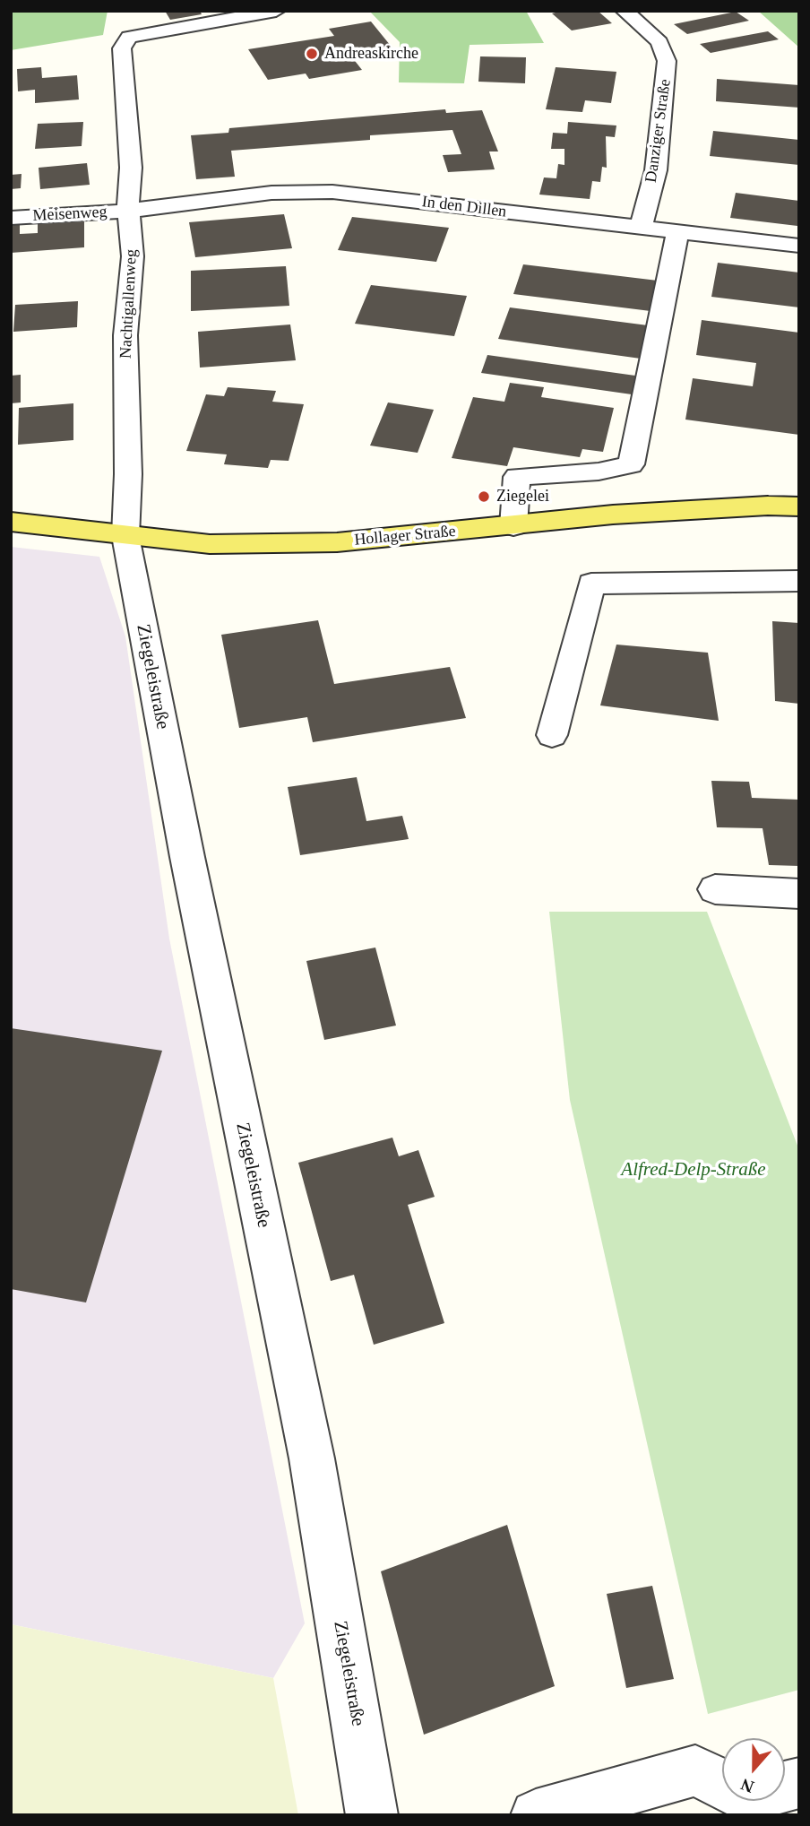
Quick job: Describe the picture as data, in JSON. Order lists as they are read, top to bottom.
{
  "streets": {
    "main road": ["Hollager Straße"],
    "street": [
      "Danziger Straße",
      "In den Dillen",
      "Meisenweg",
      "Nachtigallenweg",
      "Ziegeleistraße"
    ]
  },
  "crossings": [
    ["Danziger Straße", "In den Dillen"],
    ["In den Dillen", "Meisenweg"],
    ["In den Dillen", "Nachtigallenweg"],
    ["Meisenweg", "Nachtigallenweg"],
    ["Nachtigallenweg", "Hollager Straße"],
    ["Nachtigallenweg", "Ziegeleistraße"],
    ["Hollager Straße", "Ziegeleistraße"]
  ],
  "parks": ["Alfred-Delp-Straße"],
  "places": ["Andreaskirche", "Ziegelei"],
  "north": "bottom"
}
